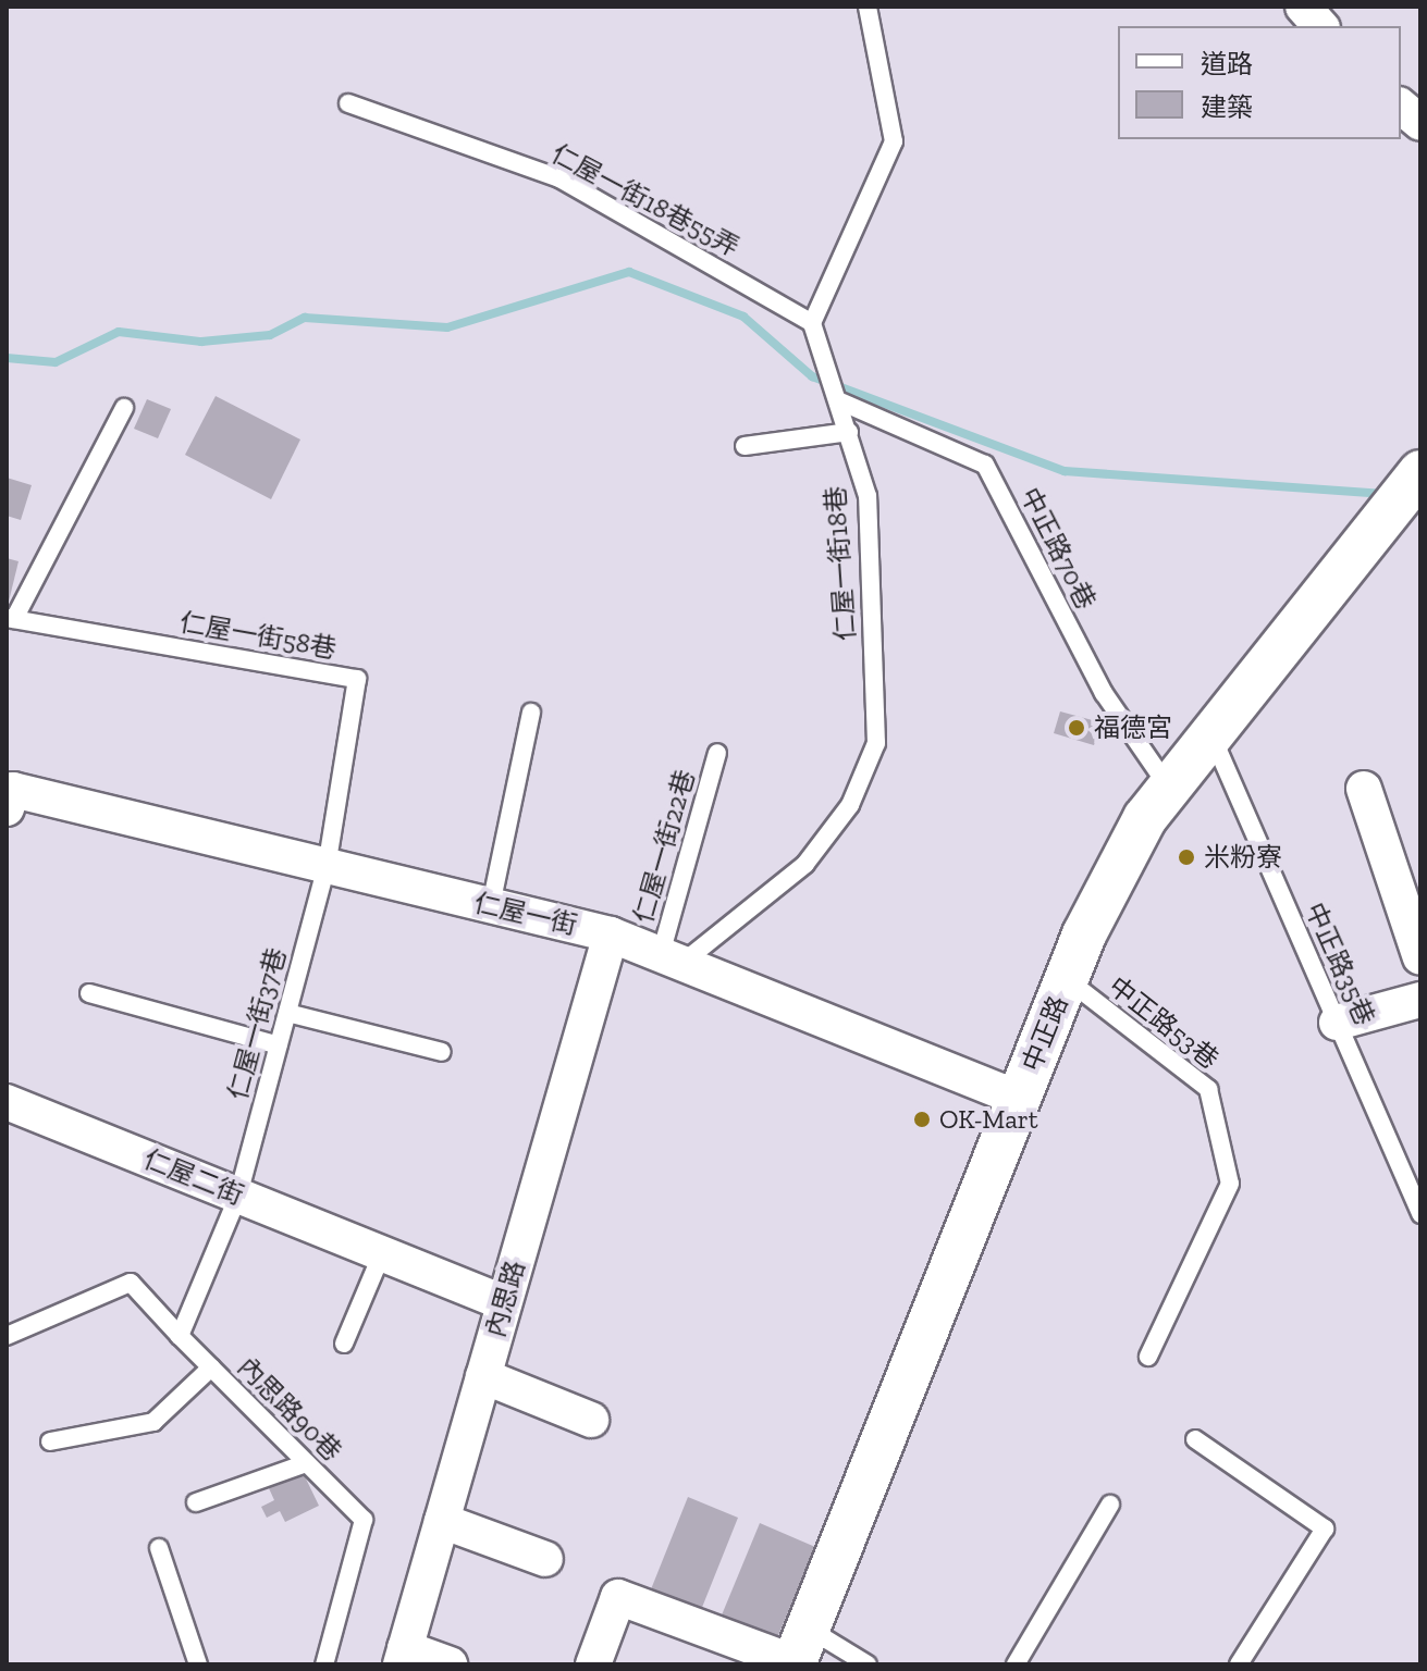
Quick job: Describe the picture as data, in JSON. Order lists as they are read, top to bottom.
{
  "streets": {
    "street": [
      "仁屋一街",
      "中正路",
      "仁屋二街",
      "內思路"
    ],
    "lane": [
      "仁屋一街18巷55弄",
      "中正路70巷",
      "仁屋一街18巷",
      "仁屋一街58巷",
      "仁屋一街22巷",
      "中正路35巷",
      "中正路53巷",
      "仁屋一街37巷",
      "內思路90巷"
    ]
  },
  "crossings": [
    ["仁屋一街18巷55弄", "仁屋一街18巷"],
    ["中正路70巷", "仁屋一街18巷"],
    ["中正路70巷", "中正路"],
    ["仁屋一街18巷", "仁屋一街22巷"],
    ["仁屋一街18巷", "仁屋一街"],
    ["仁屋一街58巷", "仁屋一街"],
    ["仁屋一街58巷", "仁屋一街37巷"],
    ["仁屋一街22巷", "仁屋一街"],
    ["仁屋一街", "仁屋一街37巷"],
    ["仁屋一街", "中正路"],
    ["仁屋一街", "內思路"],
    ["中正路35巷", "中正路"],
    ["中正路53巷", "中正路"],
    ["仁屋一街37巷", "仁屋二街"],
    ["仁屋二街", "內思路"]
  ],
  "places": ["福德宮", "米粉寮", "OK-Mart"],
  "legend": ["道路", "建築"]
}
